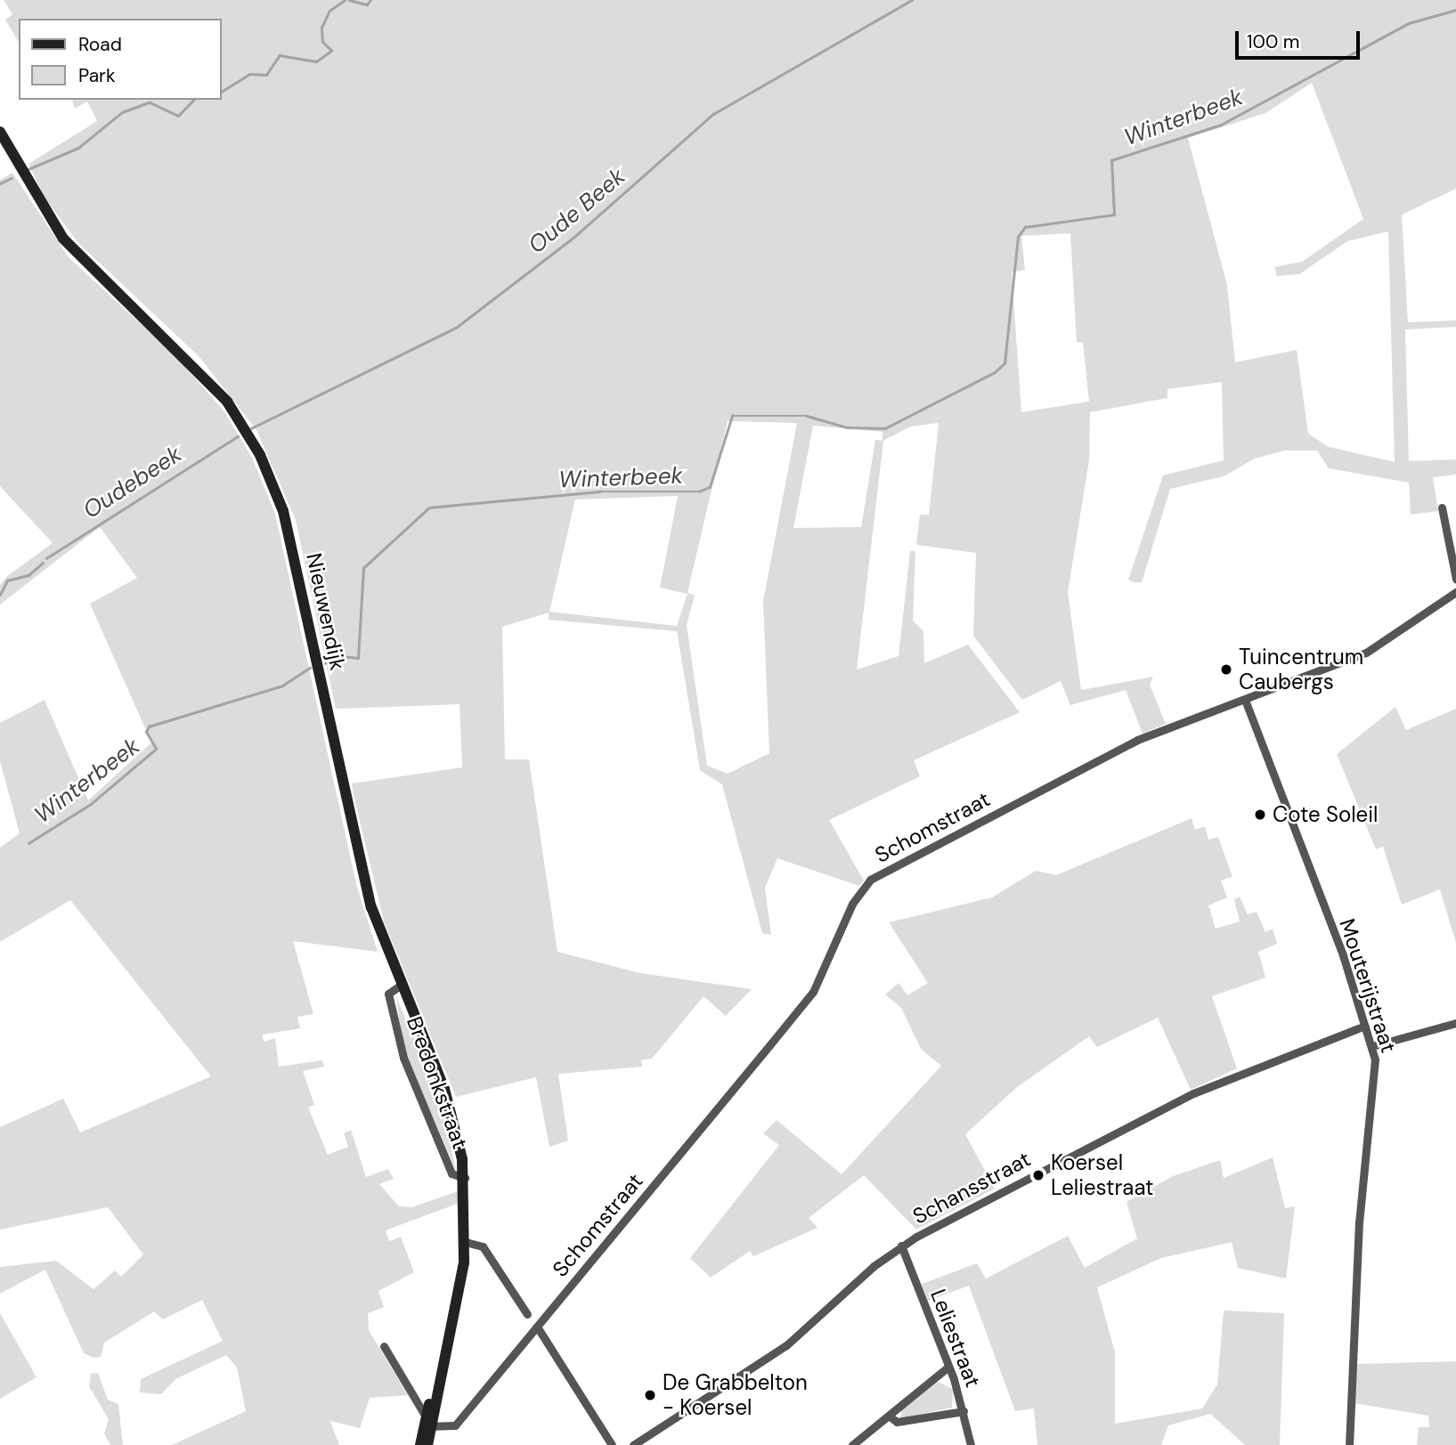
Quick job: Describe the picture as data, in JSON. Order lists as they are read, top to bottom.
{
  "streets": {
    "street": [
      "Nieuwendijk",
      "Schomstraat",
      "Mouterijstraat",
      "Bredonkstraat",
      "Schansstraat",
      "Leliestraat"
    ]
  },
  "crossings": [
    ["Nieuwendijk", "Bredonkstraat"],
    ["Schomstraat", "Mouterijstraat"],
    ["Schomstraat", "Bredonkstraat"],
    ["Mouterijstraat", "Schansstraat"],
    ["Schansstraat", "Leliestraat"]
  ],
  "water": ["Winterbeek", "Oude Beek", "Oudebeek"],
  "places": [
    "Tuincentrum Caubergs",
    "Cote Soleil",
    "Koersel Leliestraat",
    "De Grabbelton - Koersel"
  ],
  "legend": ["Road", "Park"],
  "scale_bar": "100 m"
}
